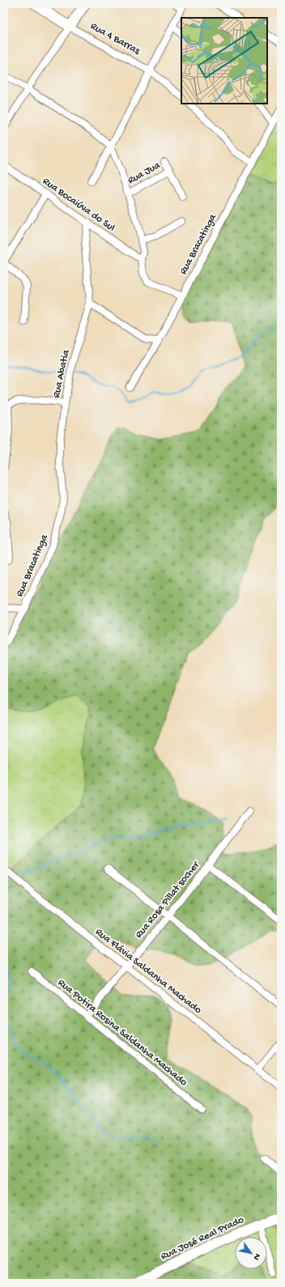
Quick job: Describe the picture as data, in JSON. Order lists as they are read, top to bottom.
{
  "streets": {
    "street": [
      "Rua 4 Barras",
      "Rua Jua",
      "Rua Bocaiúva do Sul",
      "Rua Bracatinga",
      "Rua Abatia",
      "Rua Rosa Pillat socher",
      "Rua Flávia Saldanha Machado",
      "Rua Potira Rosina Saldanha Machado",
      "Rua José Real Prado"
    ]
  },
  "crossings": [
    ["Rua Bocaiúva do Sul", "Rua Abatia"],
    ["Rua Bracatinga", "Rua Abatia"],
    ["Rua Rosa Pillat socher", "Rua Flávia Saldanha Machado"],
    ["Rua Rosa Pillat socher", "Rua Potira Rosina Saldanha Machado"]
  ],
  "north": "bottom right"
}
